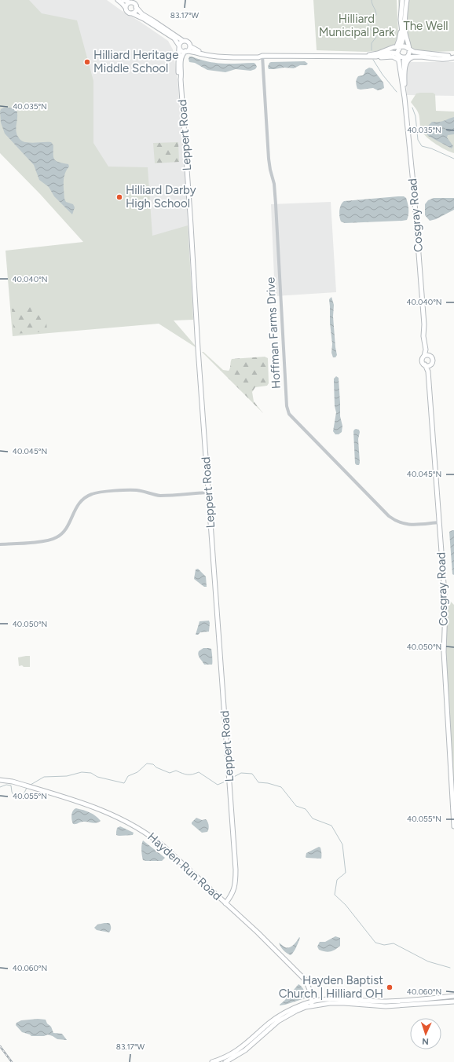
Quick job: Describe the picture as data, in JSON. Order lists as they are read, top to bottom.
{
  "streets": {
    "main road": ["Leppert Road", "Cosgray Road", "Hayden Run Road"],
    "street": ["Hoffman Farms Drive"]
  },
  "crossings": [
    ["Leppert Road", "Hayden Run Road"],
    ["Cosgray Road", "Hoffman Farms Drive"]
  ],
  "parks": ["Hilliard Municipal Park", "The Well"],
  "places": ["Hilliard Heritage Middle School", "Hilliard Darby High School", "Hayden Baptist Church | Hilliard OH"],
  "north": "bottom",
  "coordinates": [
    "83.17°W",
    "40.035°N",
    "40.040°N",
    "40.045°N",
    "40.050°N",
    "40.055°N",
    "40.060°N"
  ]
}
